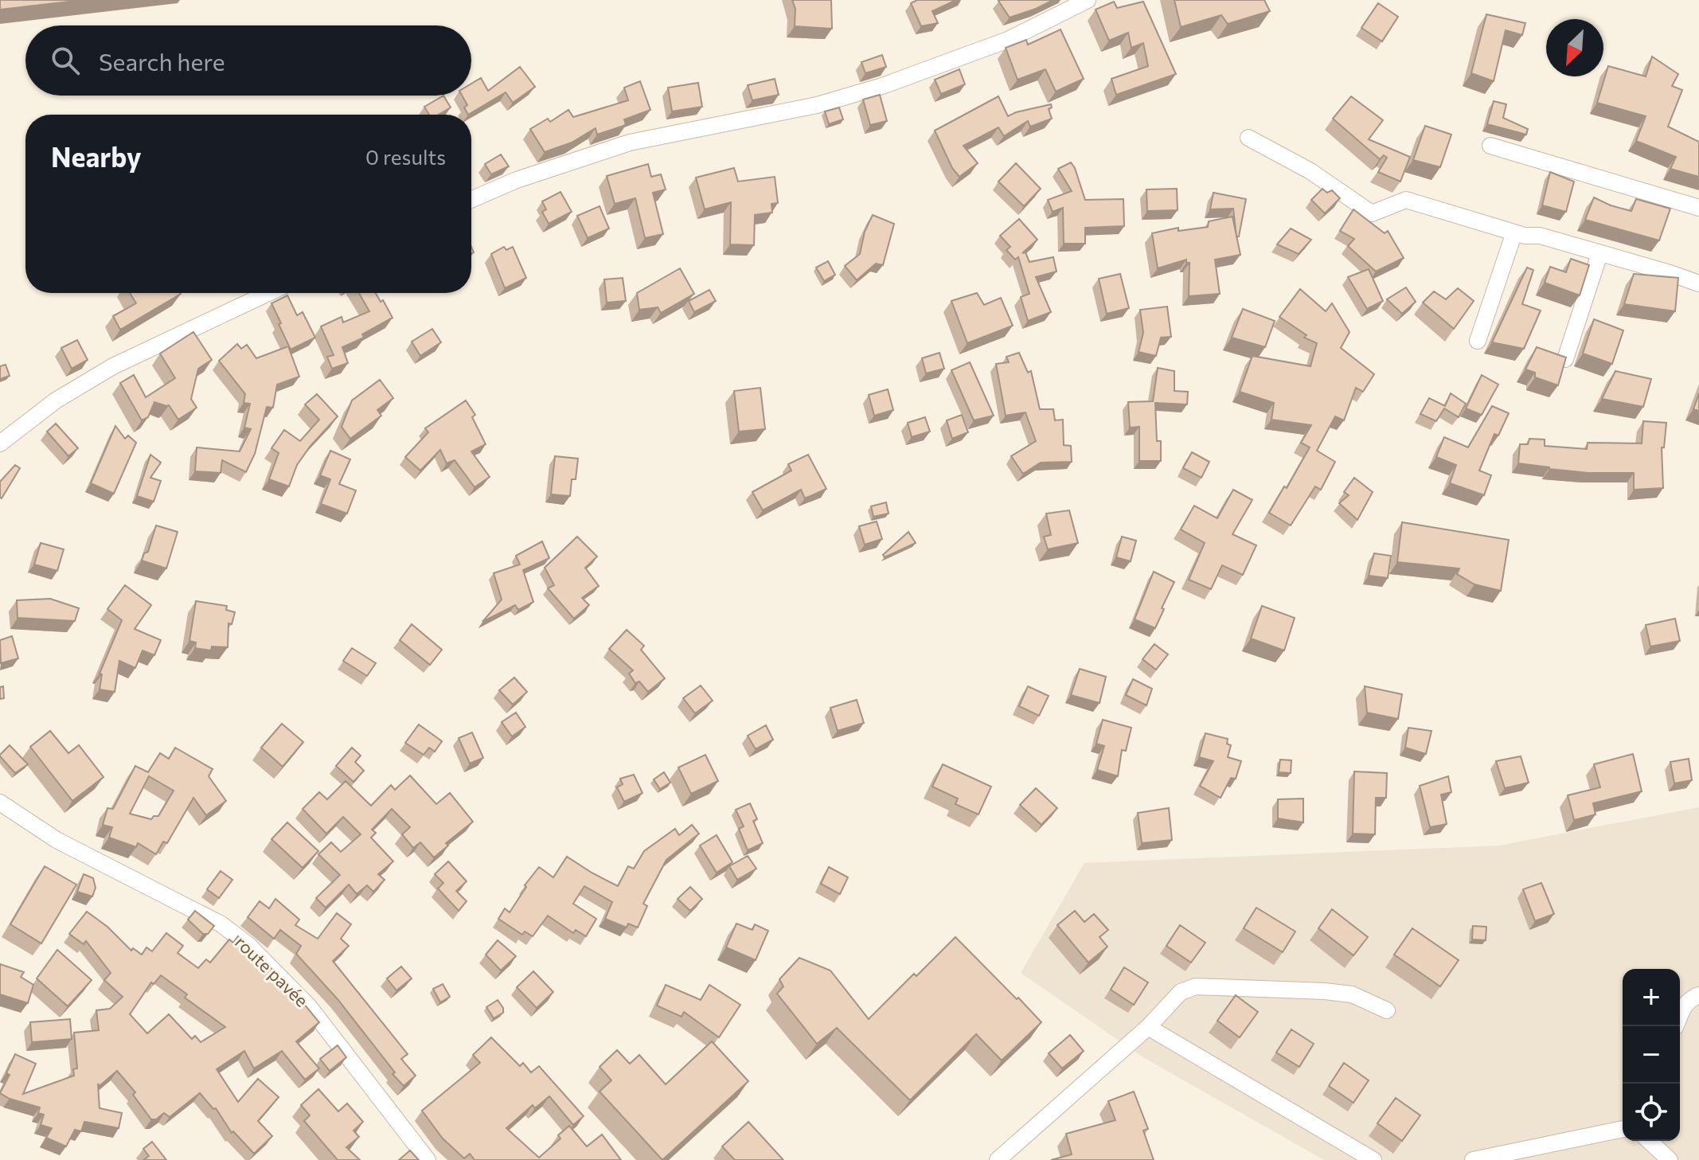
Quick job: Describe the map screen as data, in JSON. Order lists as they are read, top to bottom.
{
  "streets": {
    "street": ["route pavée"]
  },
  "north": "bottom left",
  "page": {
    "search": "Search here",
    "heading": ["Nearby", "0 results"],
    "map_buttons": ["+", "−"]
  }
}
